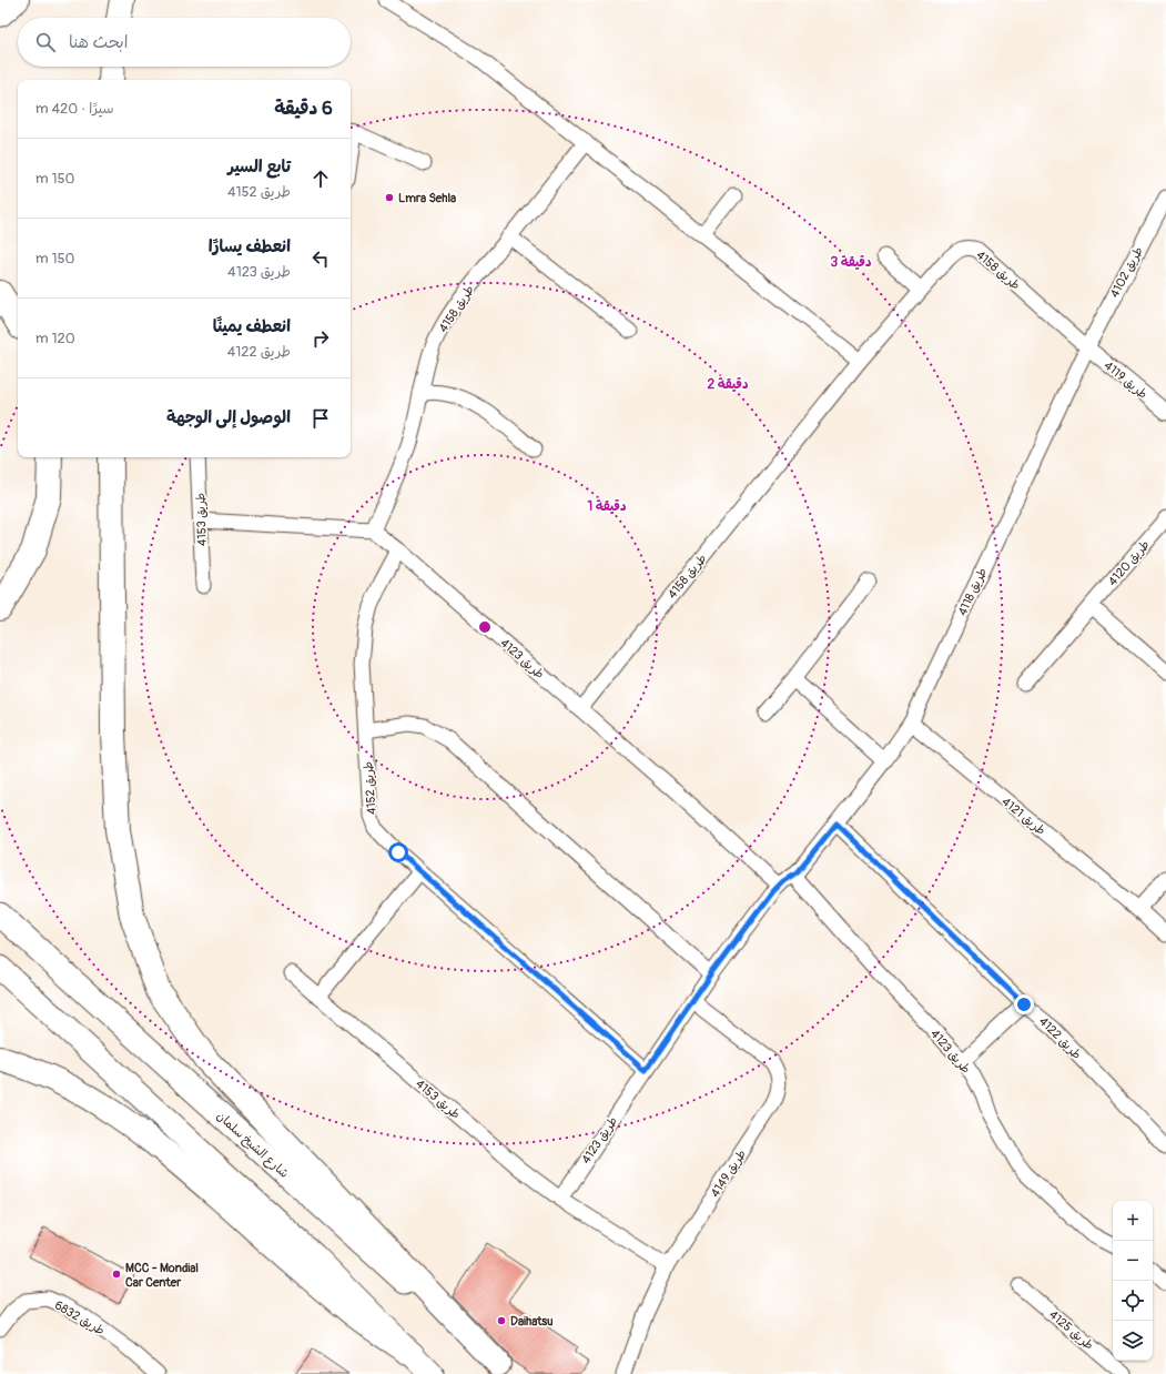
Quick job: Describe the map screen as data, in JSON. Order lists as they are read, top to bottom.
{
  "streets": {
    "main road": ["شارع الشيخ سلمان"],
    "street": [
      "طريق 4158",
      "طريق 4102",
      "طريق 4119",
      "طريق 4153",
      "طريق 4120",
      "طريق 4118",
      "طريق 4123",
      "طريق 4152",
      "طريق 4121",
      "طريق 4122",
      "طريق 4149",
      "طريق 6832",
      "طريق 4125"
    ]
  },
  "crossings": [
    ["طريق 4158", "طريق 4102"],
    ["طريق 4158", "طريق 4119"],
    ["طريق 4158", "طريق 4118"],
    ["طريق 4158", "طريق 4123"],
    ["طريق 4102", "طريق 4119"],
    ["طريق 4102", "طريق 4118"],
    ["طريق 4119", "طريق 4118"],
    ["طريق 4153", "طريق 4123"],
    ["طريق 4153", "طريق 4149"],
    ["طريق 4118", "طريق 4123"],
    ["طريق 4118", "طريق 4121"],
    ["طريق 4118", "طريق 4122"],
    ["طريق 4123", "طريق 4152"],
    ["طريق 4123", "طريق 4122"],
    ["طريق 4123", "طريق 4149"]
  ],
  "places": ["Lmra Sehla", "MCC - Mondial Car Center", "Daihatsu"],
  "page": {
    "search": "ابحث هنا",
    "heading": ["6 دقيقة", "سيرًا · 420 m"],
    "list": [
      ["تابع السير", "طريق 4152", "150 m"],
      ["انعطف يسارًا", "طريق 4123", "150 m"],
      ["انعطف يمينًا", "طريق 4122", "120 m"],
      "الوصول إلى الوجهة"
    ],
    "map_buttons": ["+", "−"]
  },
  "rings": ["3 دقيقة", "2 دقيقة", "1 دقيقة"]
}
